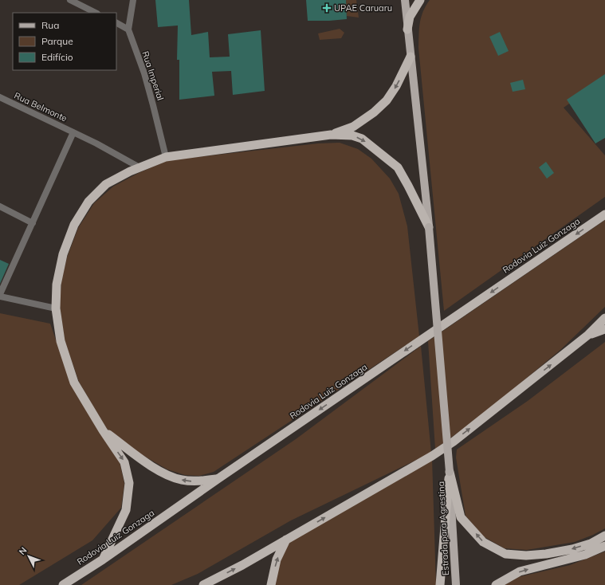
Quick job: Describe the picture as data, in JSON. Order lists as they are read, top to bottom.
{
  "streets": {
    "highway": ["Rodovia Luiz Gonzaga"],
    "main road": ["Estrada para Agrestina"],
    "street": ["Rua Imperial", "Rua Belmonte"]
  },
  "one_way": ["Rodovia Luiz Gonzaga"],
  "places": {
    "health": ["UPAE Caruaru"]
  },
  "legend": ["Rua", "Parque", "Edifício"],
  "north": "top left"
}
